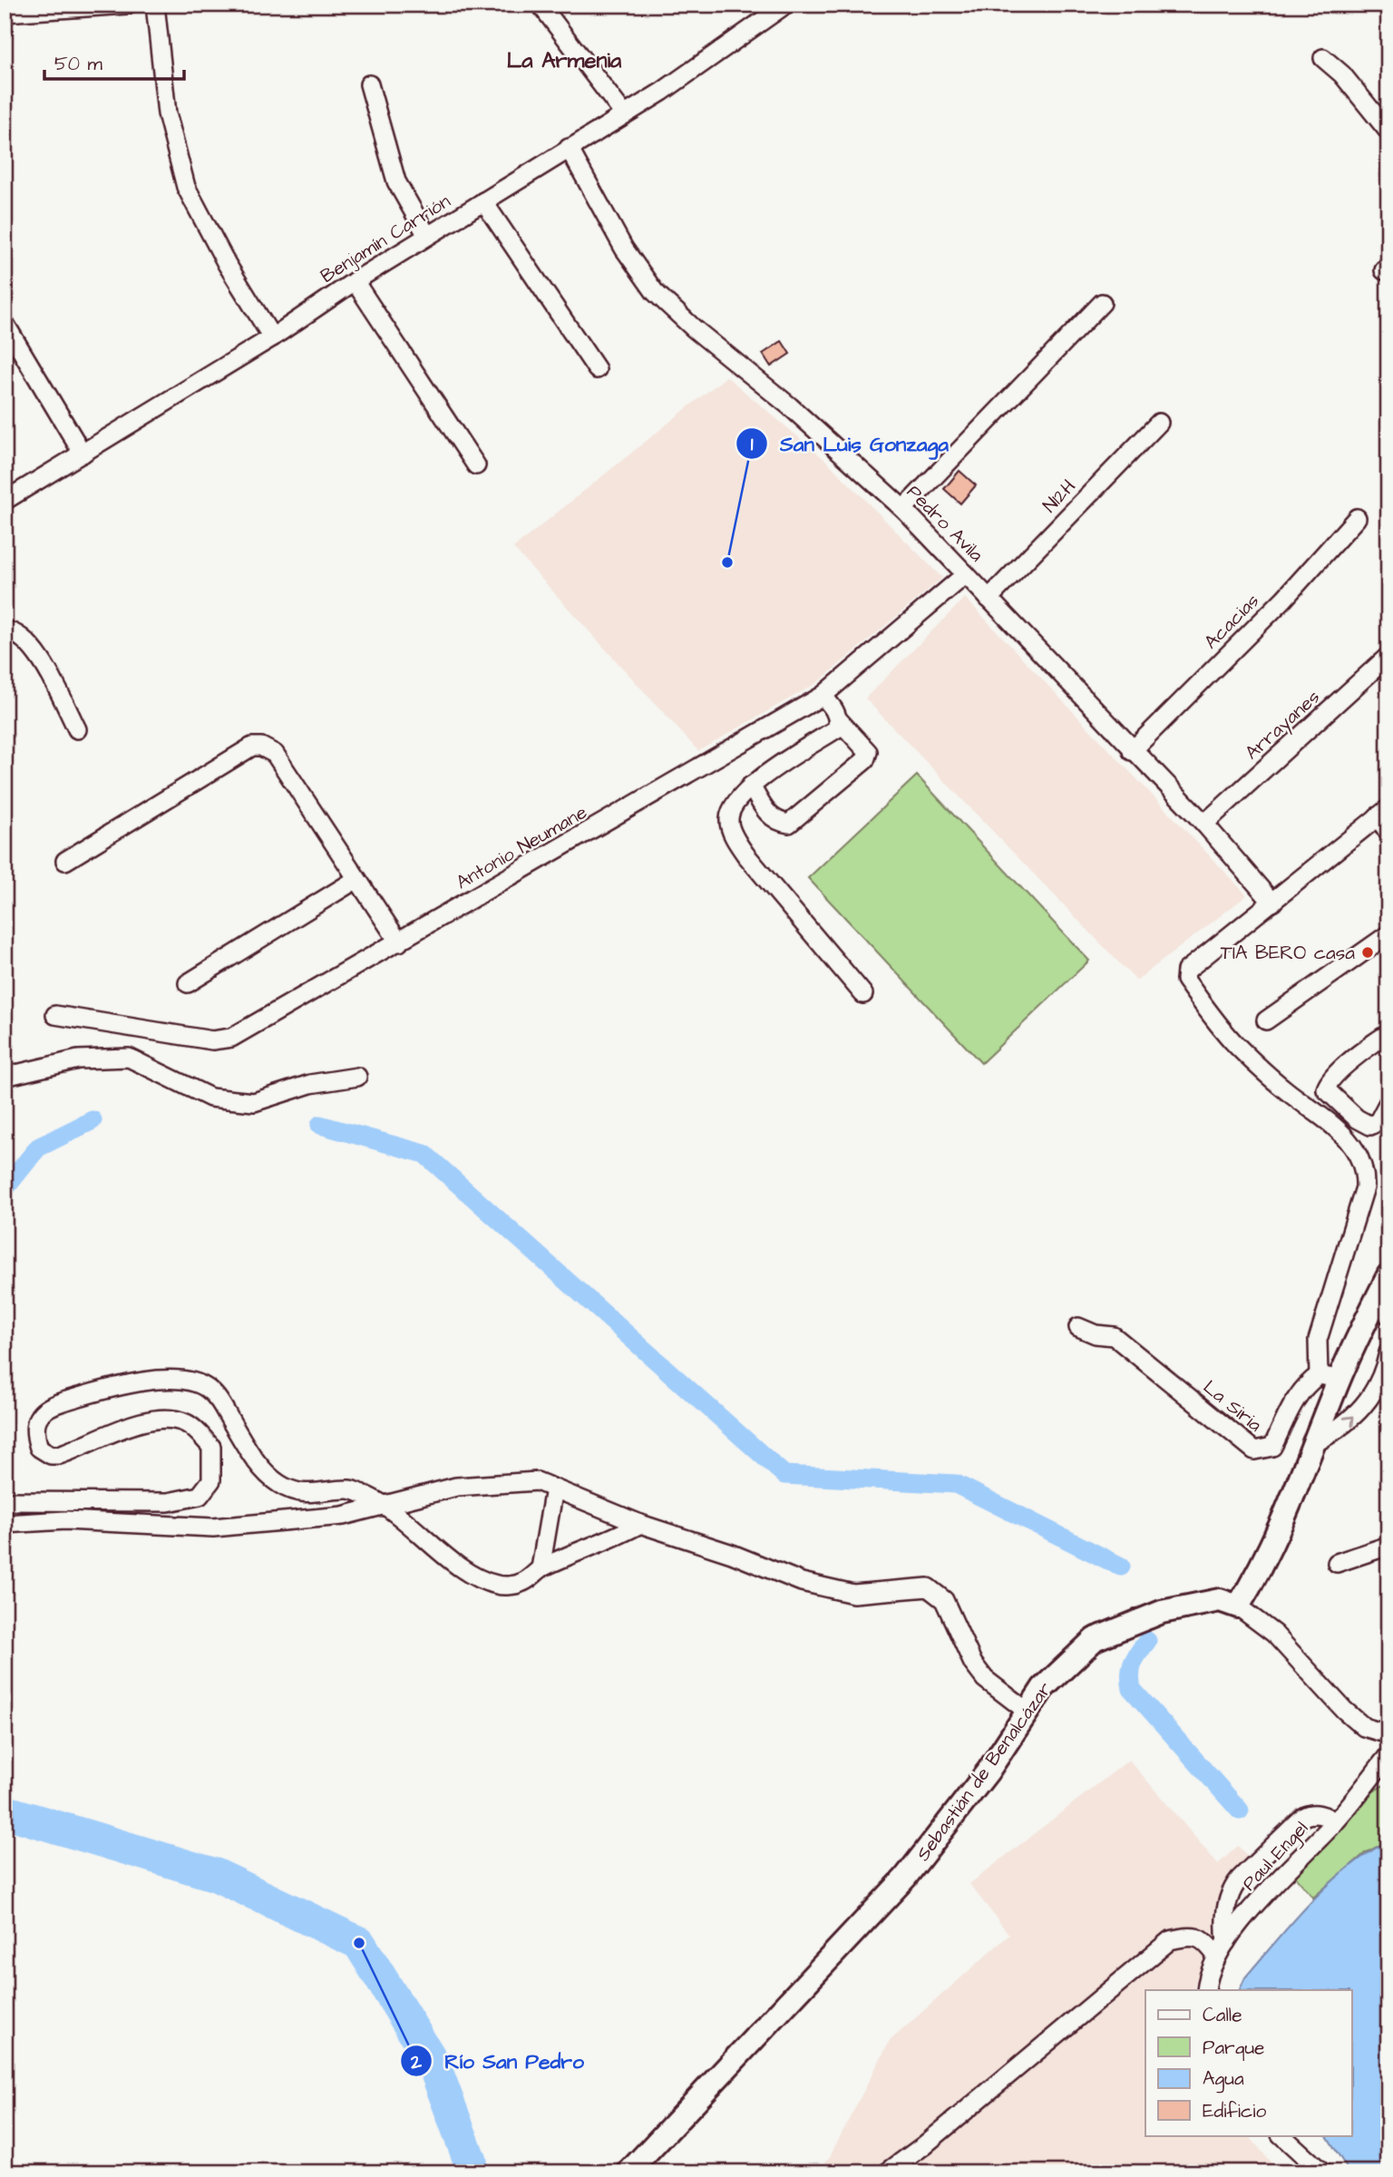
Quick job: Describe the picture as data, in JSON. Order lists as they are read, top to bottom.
{
  "streets": {
    "main road": ["Sebastián de Benalcázar"],
    "street": [
      "Benjamín Carrión",
      "N12H",
      "Pedro Avila",
      "Acacias",
      "Arrayanes",
      "Antonio Neumane",
      "La Siria",
      "Paul Engel"
    ]
  },
  "crossings": [
    ["Benjamín Carrión", "Pedro Avila"],
    ["N12H", "Pedro Avila"],
    ["Pedro Avila", "Acacias"],
    ["Pedro Avila", "Arrayanes"],
    ["Pedro Avila", "Antonio Neumane"]
  ],
  "districts": ["La Armenia"],
  "places": ["San Luis Gonzaga", "TIA BERO casa", "Río San Pedro"],
  "legend": [
    "Calle",
    "Parque",
    "Agua",
    "Edificio"
  ],
  "scale_bar": "50 m"
}
